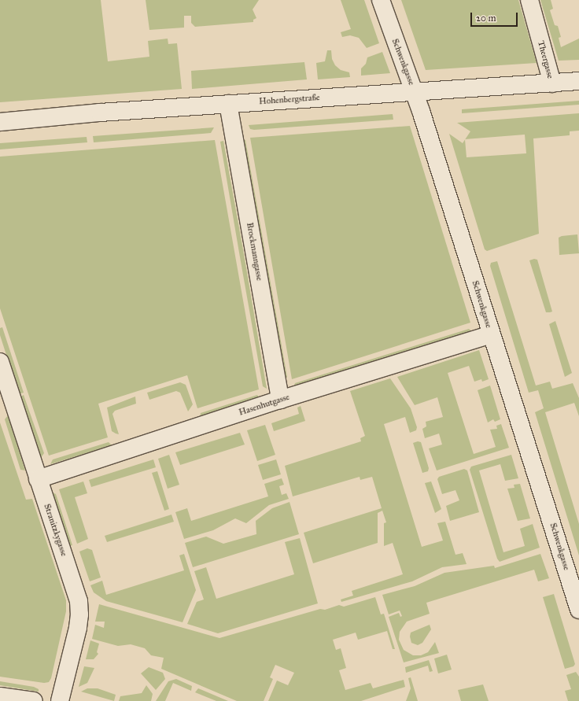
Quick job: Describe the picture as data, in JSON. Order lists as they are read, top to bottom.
{
  "streets": {
    "street": [
      "Theergasse",
      "Schwenkgasse",
      "Hohenbergstraße",
      "Brockmanngasse",
      "Hasenhutgasse",
      "Stranitzkygasse"
    ]
  },
  "crossings": [
    ["Theergasse", "Hohenbergstraße"],
    ["Schwenkgasse", "Hohenbergstraße"],
    ["Schwenkgasse", "Hasenhutgasse"],
    ["Hohenbergstraße", "Brockmanngasse"],
    ["Brockmanngasse", "Hasenhutgasse"],
    ["Hasenhutgasse", "Stranitzkygasse"]
  ],
  "scale_bar": "20 m"
}
